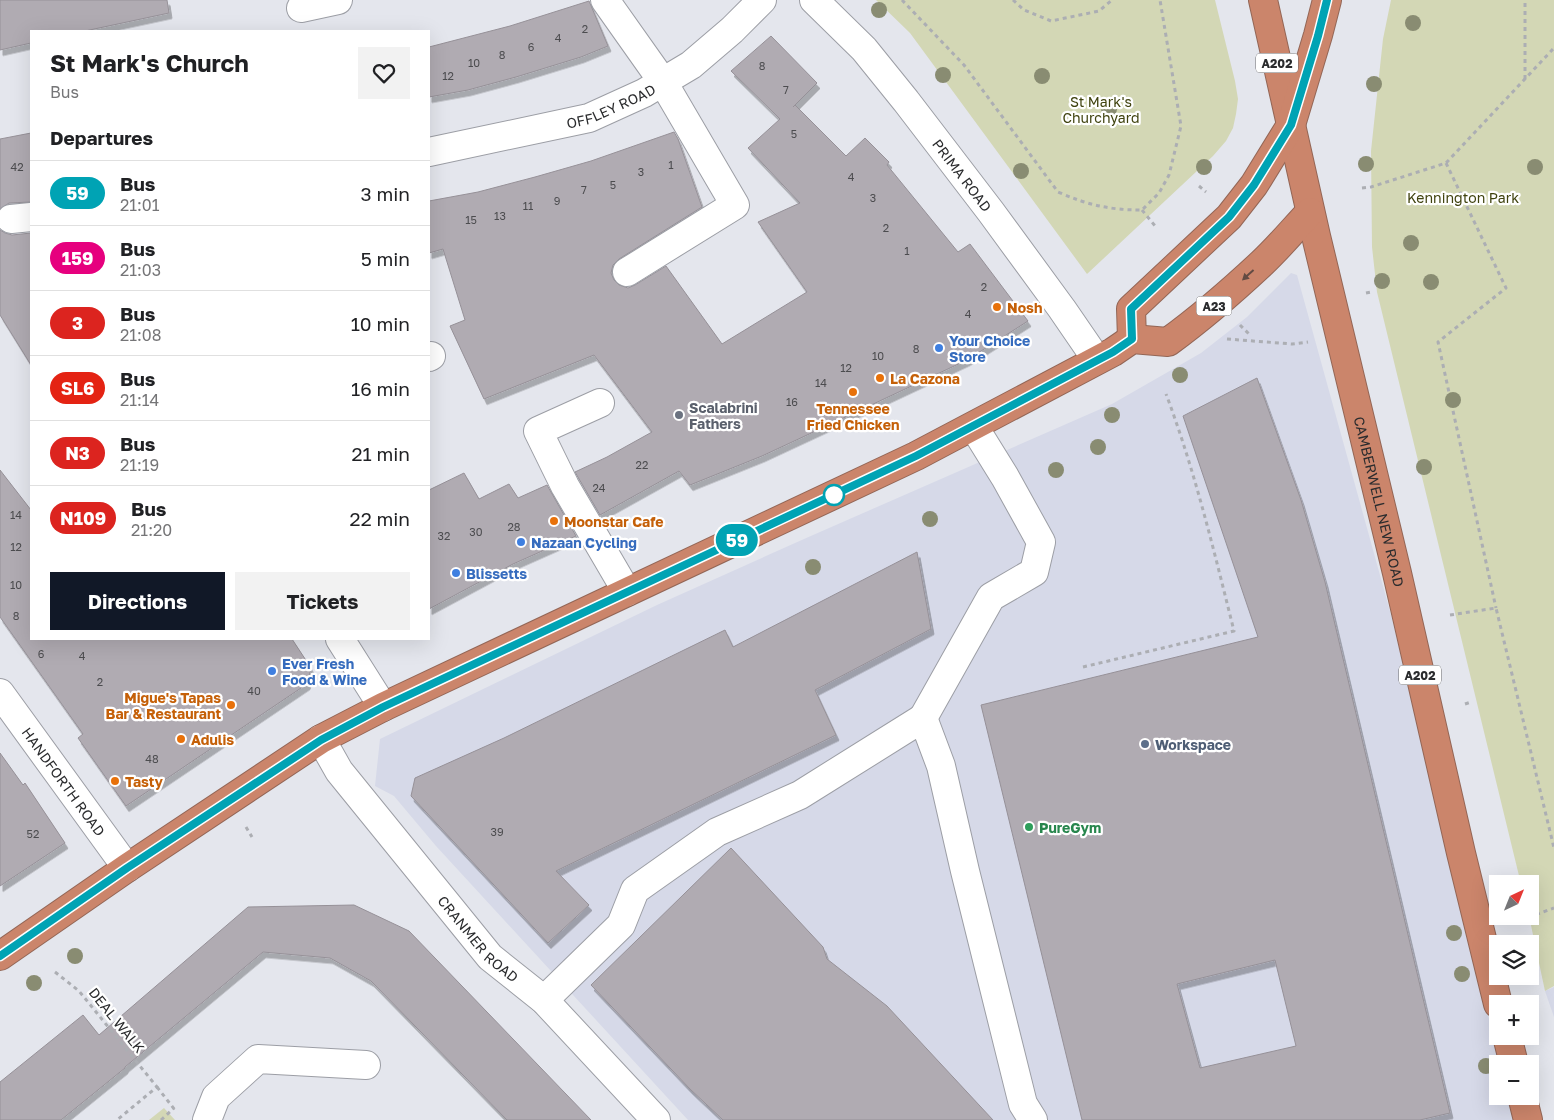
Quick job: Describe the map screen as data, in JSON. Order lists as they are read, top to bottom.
{
  "streets": {
    "highway": ["A202", "A23", "CAMBERWELL NEW ROAD"],
    "street": [
      "OFFLEY ROAD",
      "PRIMA ROAD",
      "HANDFORTH ROAD",
      "CRANMER ROAD"
    ],
    "path": ["DEAL WALK"]
  },
  "crossings": [
    ["A23", "CAMBERWELL NEW ROAD"]
  ],
  "parks": ["St Mark's Churchyard", "Kennington Park"],
  "places": [
    "Nosh",
    "Your Choice Store",
    "La Cazona",
    "Tennessee Fried Chicken",
    "Scalabrini Fathers",
    "Moonstar Cafe",
    "Nazaan Cycling",
    "Blissetts",
    "Ever Fresh Food & Wine",
    "Migue's Tapas Bar & Restaurant",
    "Adulis",
    "Workspace",
    "Tasty",
    "PureGym"
  ],
  "lines": ["bus line 59"],
  "house_numbers": [
    "2",
    "4",
    "6",
    "8",
    "10",
    "8",
    "12",
    "7",
    "5",
    "1",
    "42",
    "3",
    "4",
    "5",
    "7",
    "3",
    "9",
    "11",
    "13",
    "15",
    "2",
    "1",
    "2",
    "4",
    "8",
    "10",
    "12",
    "14",
    "16",
    "22",
    "24",
    "14",
    "28",
    "30",
    "32",
    "12",
    "10",
    "8",
    "6",
    "4",
    "2",
    "40",
    "48",
    "39",
    "52"
  ],
  "north": "top right",
  "page": {
    "on_map": "59",
    "heading": [
      ["St Mark's Church", "Bus"],
      "Departures"
    ],
    "list": [
      {
        "mark": "59",
        "name": "Bus",
        "note": "21:01",
        "value": "3 min"
      },
      {
        "mark": "159",
        "name": "Bus",
        "note": "21:03",
        "value": "5 min"
      },
      {
        "mark": "3",
        "name": "Bus",
        "note": "21:08",
        "value": "10 min"
      },
      {
        "mark": "SL6",
        "name": "Bus",
        "note": "21:14",
        "value": "16 min"
      },
      {
        "mark": "N3",
        "name": "Bus",
        "note": "21:19",
        "value": "21 min"
      },
      {
        "mark": "N109",
        "name": "Bus",
        "note": "21:20",
        "value": "22 min"
      }
    ],
    "buttons": ["Directions", "Tickets"],
    "map_buttons": ["+", "−"]
  }
}
